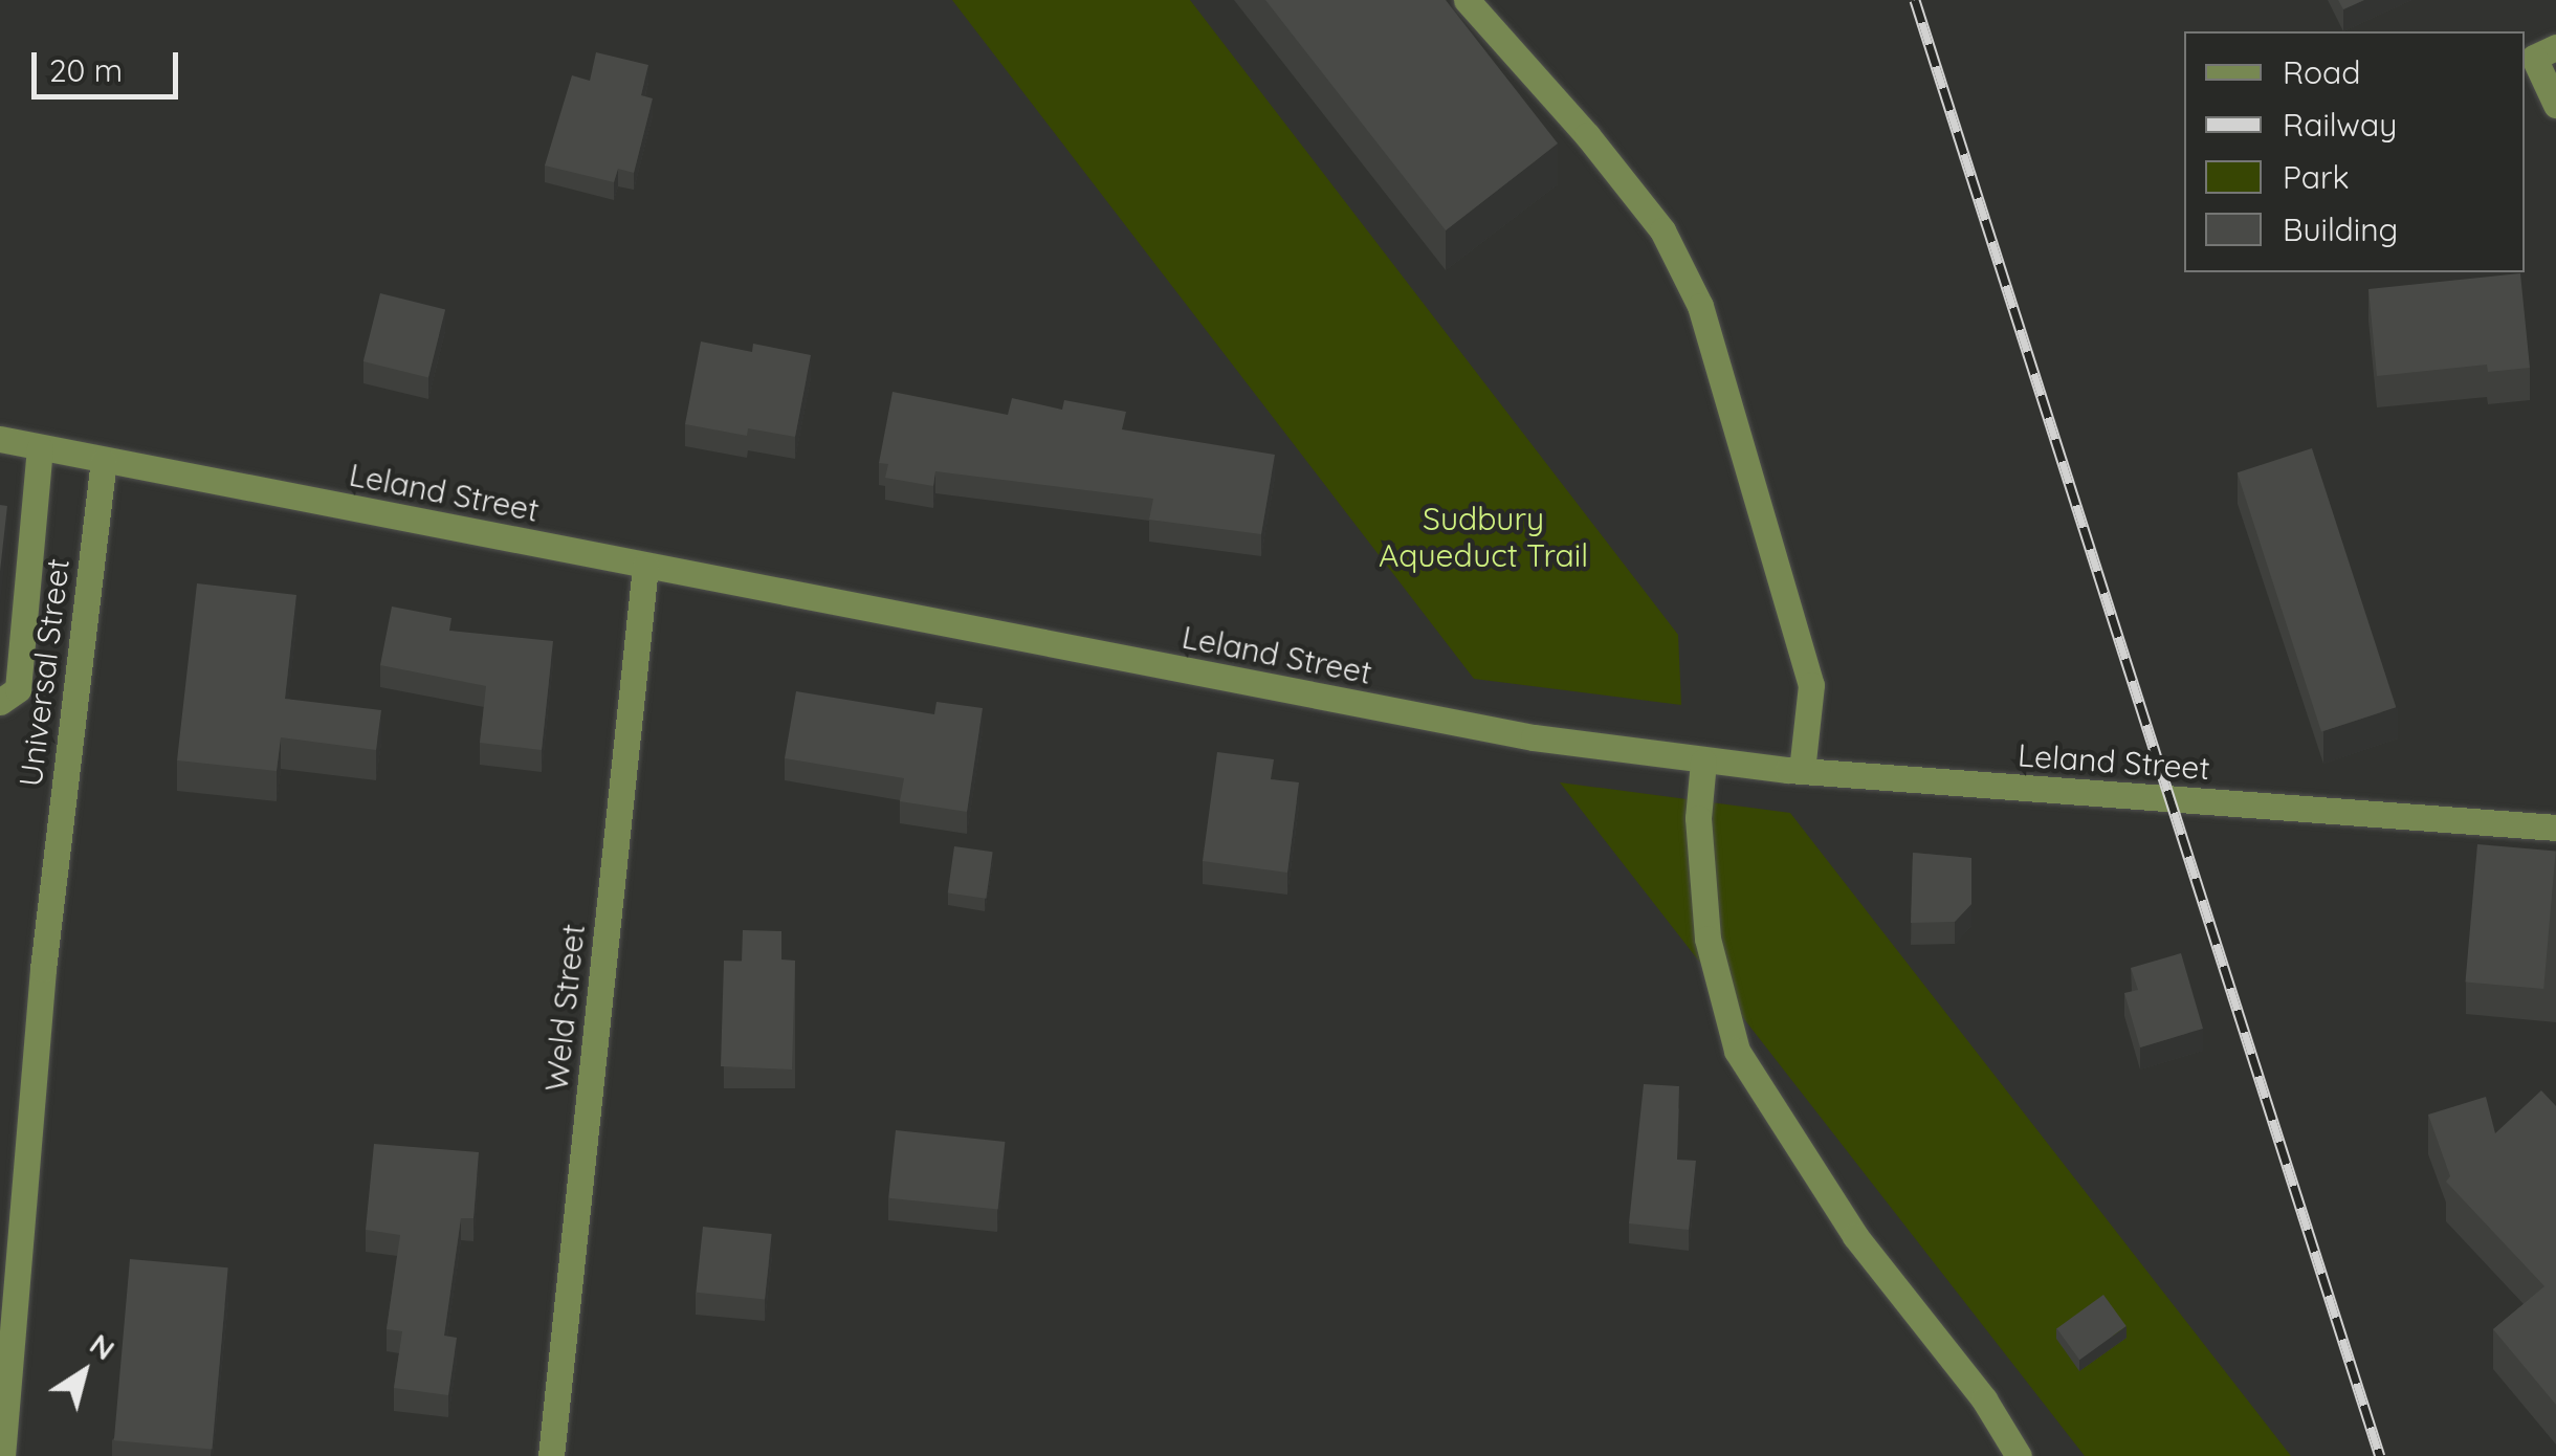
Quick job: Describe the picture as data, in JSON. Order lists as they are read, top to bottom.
{
  "streets": {
    "street": ["Leland Street", "Universal Street", "Weld Street"]
  },
  "crossings": [
    ["Leland Street", "Universal Street"],
    ["Leland Street", "Weld Street"]
  ],
  "parks": ["Sudbury Aqueduct Trail"],
  "legend": [
    "Road",
    "Railway",
    "Park",
    "Building"
  ],
  "scale_bar": "20 m",
  "north": "top right"
}
